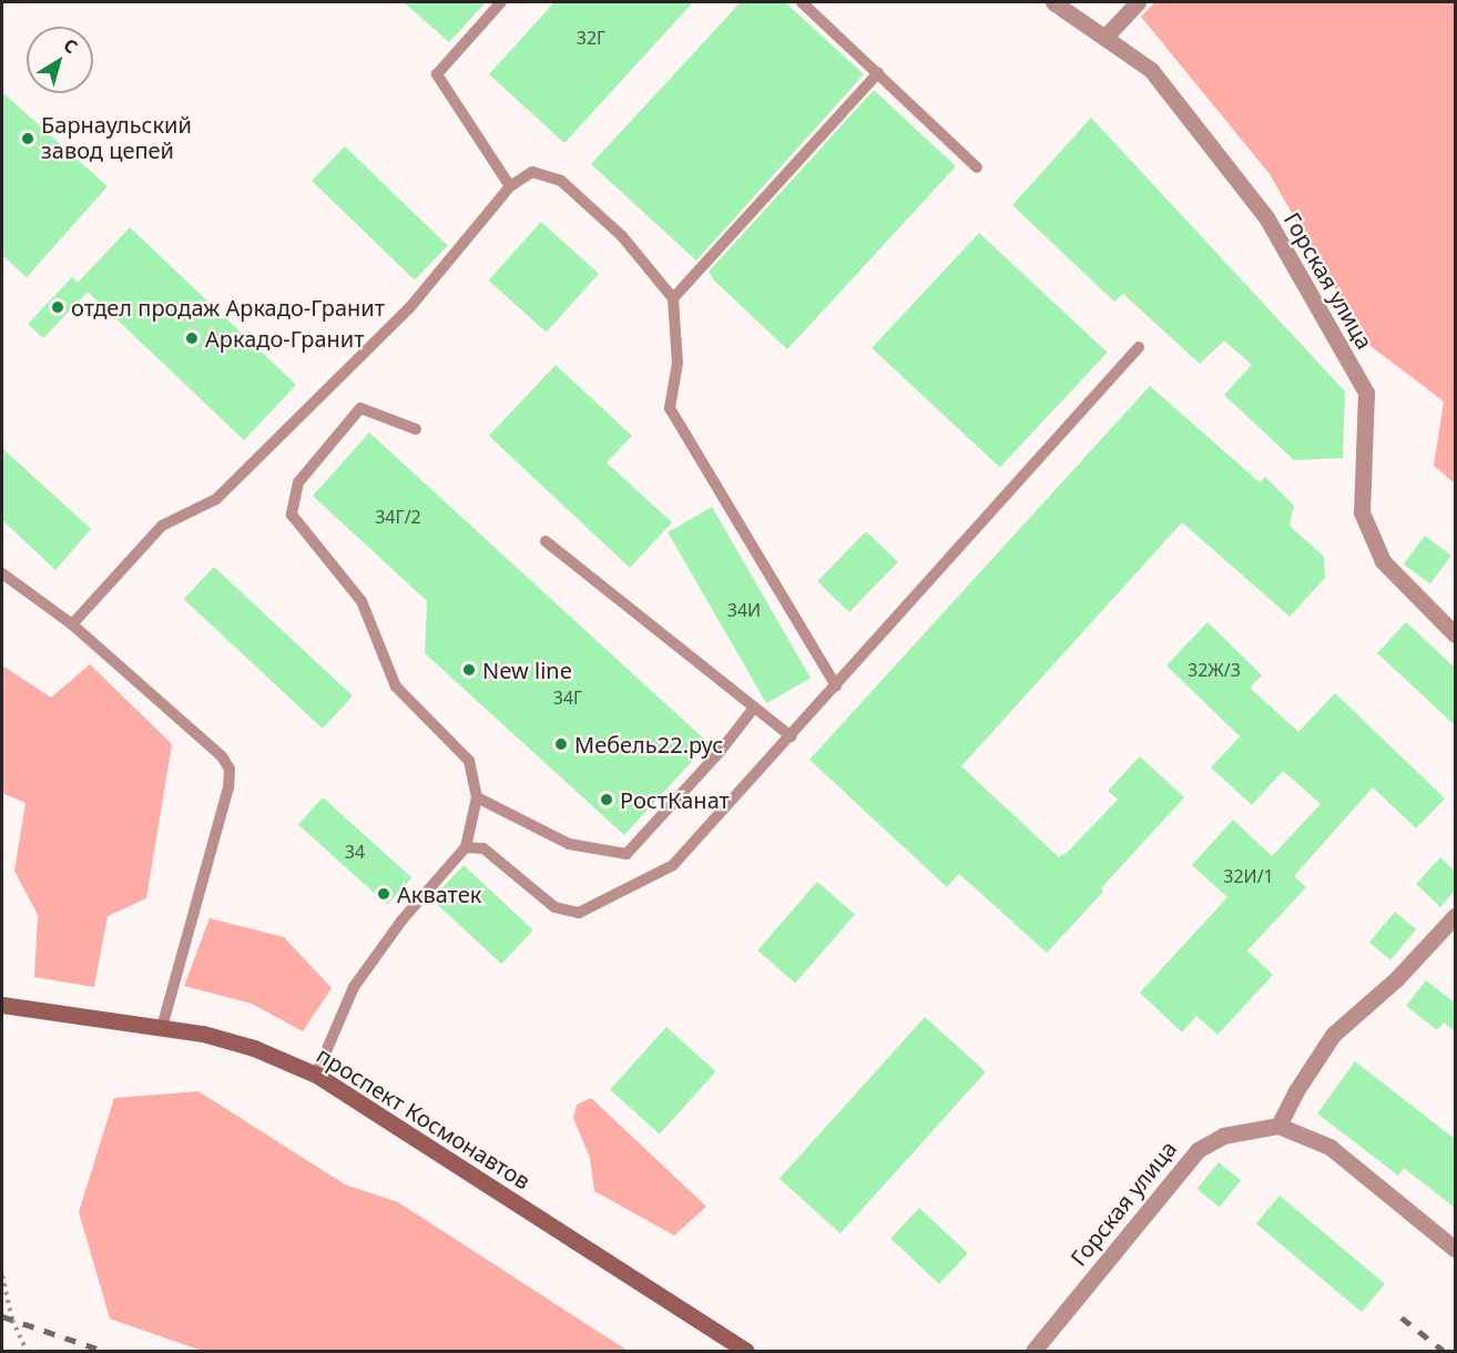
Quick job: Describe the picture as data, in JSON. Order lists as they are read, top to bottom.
{
  "streets": {
    "main road": ["проспект Космонавтов"],
    "street": ["Горская улица"]
  },
  "places": [
    "Барнаульский завод цепей",
    "отдел продаж Аркадо-Гранит",
    "Аркадо-Гранит",
    "New line",
    "Мебель22.рус",
    "РостКанат",
    "Акватек"
  ],
  "house_numbers": [
    "32Г",
    "34Г/2",
    "34И",
    "32Ж/3",
    "34Г",
    "34",
    "32И/1"
  ],
  "north": "top right"
}
